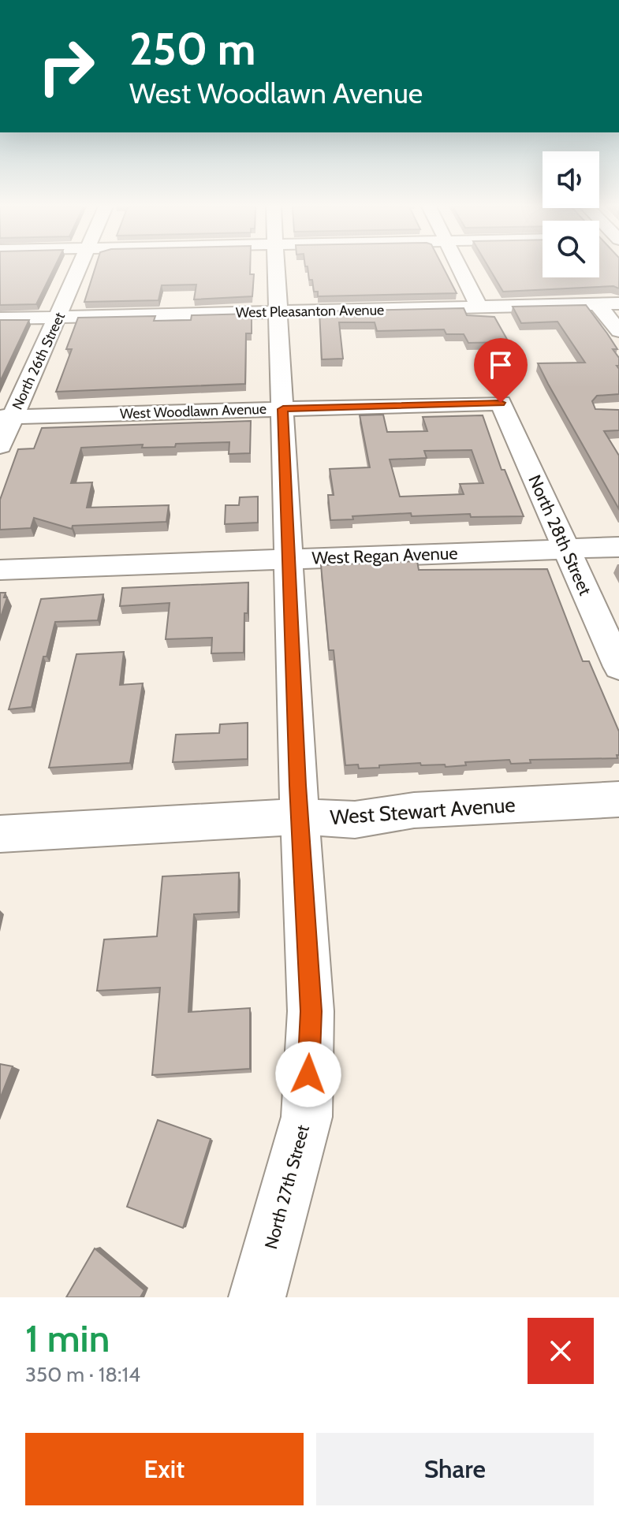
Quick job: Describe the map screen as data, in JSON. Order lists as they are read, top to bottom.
{
  "streets": {
    "street": [
      "West Pleasanton Avenue",
      "North 26th Street",
      "West Woodlawn Avenue",
      "North 28th Street",
      "West Regan Avenue",
      "West Stewart Avenue",
      "North 27th Street"
    ]
  },
  "crossings": [
    ["West Pleasanton Avenue", "North 26th Street"],
    ["West Pleasanton Avenue", "North 27th Street"],
    ["North 26th Street", "West Woodlawn Avenue"],
    ["West Woodlawn Avenue", "North 28th Street"],
    ["West Woodlawn Avenue", "North 27th Street"],
    ["North 28th Street", "West Regan Avenue"],
    ["West Regan Avenue", "North 27th Street"],
    ["West Stewart Avenue", "North 27th Street"]
  ],
  "page": {
    "turn": ["250 m", "West Woodlawn Avenue"],
    "heading": ["1 min", "350 m · 18:14"],
    "buttons": ["Exit", "Share"]
  }
}
